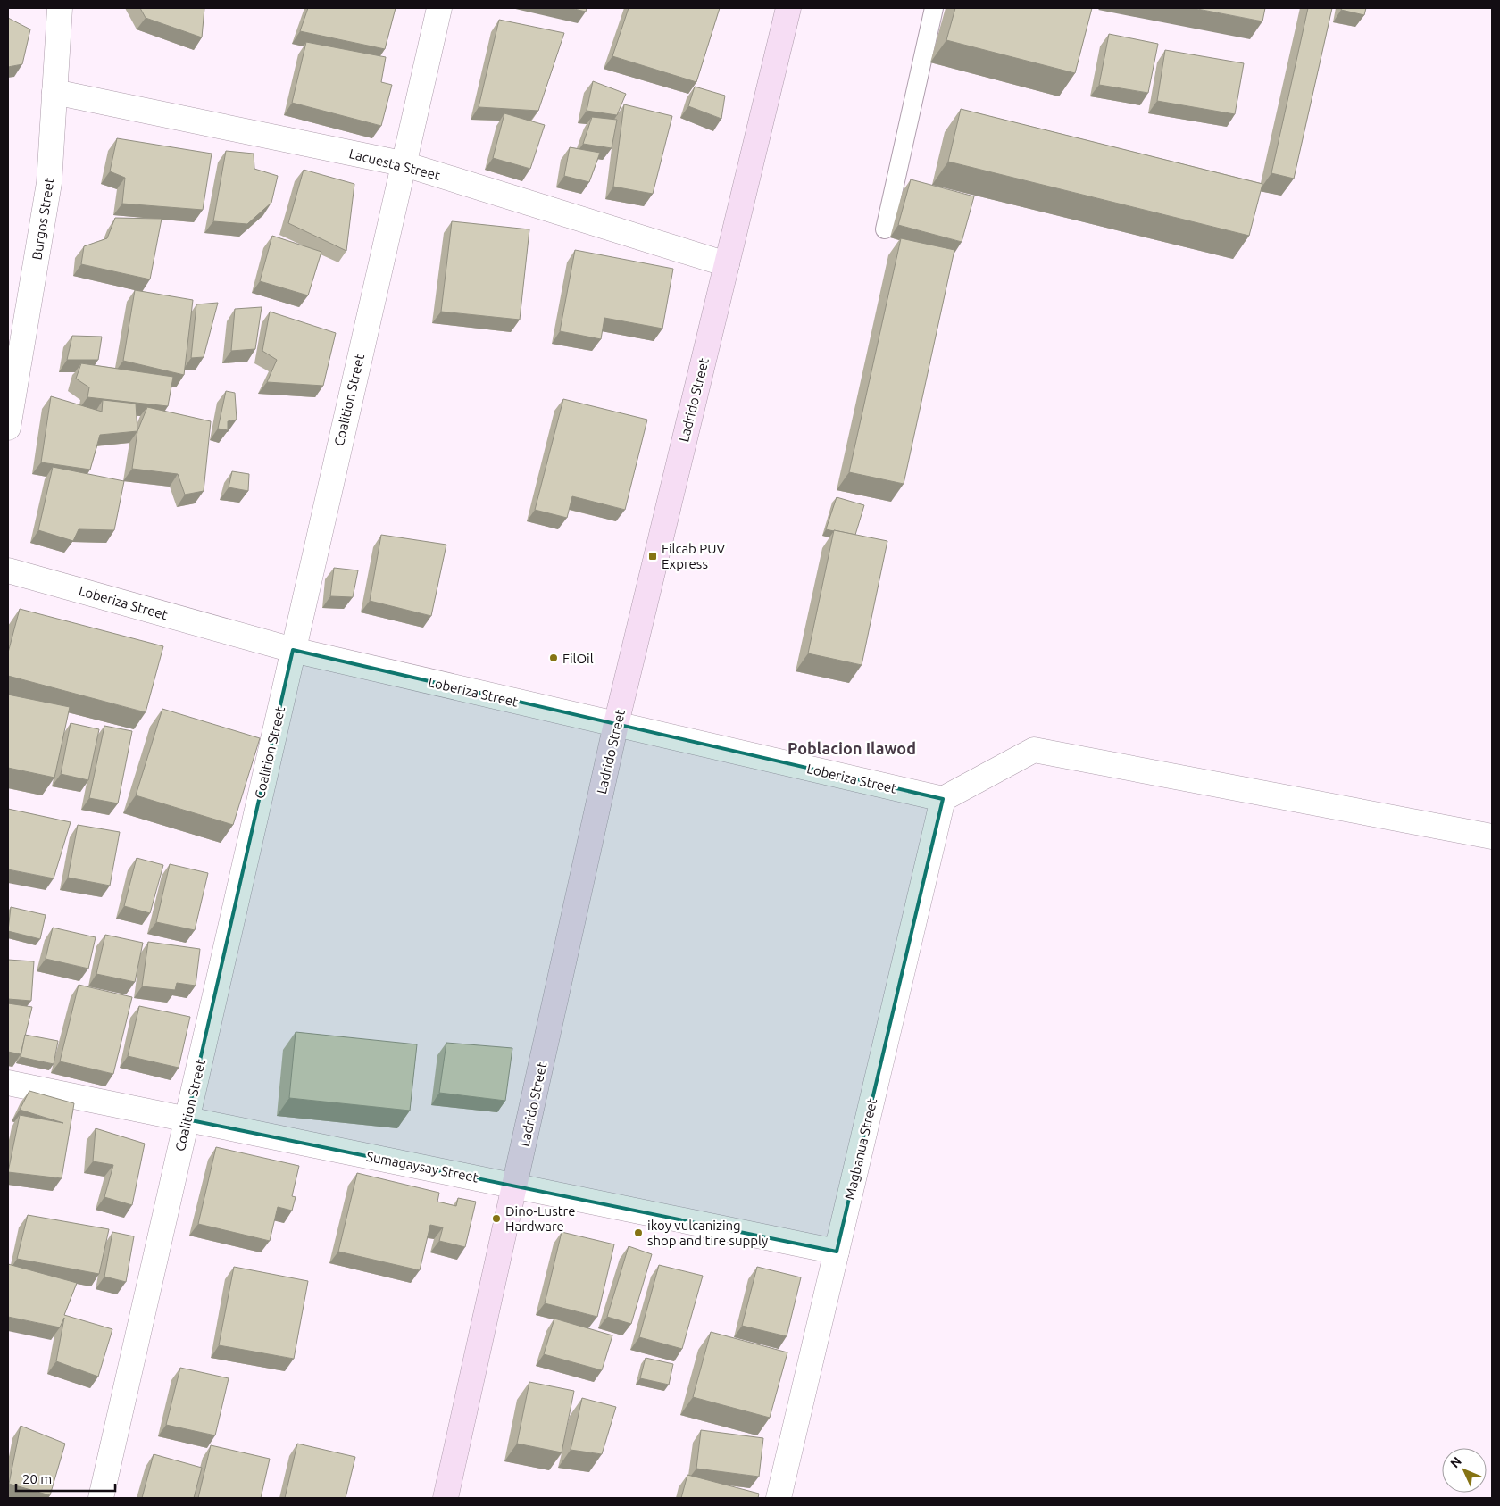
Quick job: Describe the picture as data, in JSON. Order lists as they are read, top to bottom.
{
  "streets": {
    "main road": ["Ladrido Street"],
    "street": [
      "Lacuesta Street",
      "Burgos Street",
      "Coalition Street",
      "Loberiza Street",
      "Magbanua Street",
      "Sumagaysay Street"
    ]
  },
  "crossings": [
    ["Lacuesta Street", "Burgos Street"],
    ["Lacuesta Street", "Coalition Street"],
    ["Lacuesta Street", "Ladrido Street"],
    ["Coalition Street", "Loberiza Street"],
    ["Coalition Street", "Sumagaysay Street"],
    ["Ladrido Street", "Loberiza Street"],
    ["Ladrido Street", "Sumagaysay Street"],
    ["Loberiza Street", "Magbanua Street"],
    ["Magbanua Street", "Sumagaysay Street"]
  ],
  "districts": ["Poblacion Ilawod"],
  "places": {
    "transit": ["Filcab PUV Express"],
    "other": ["FilOil", "Dino-Lustre Hardware", "ikoy vulcanizing shop and tire supply"]
  },
  "scale_bar": "20 m",
  "north": "top left"
}
